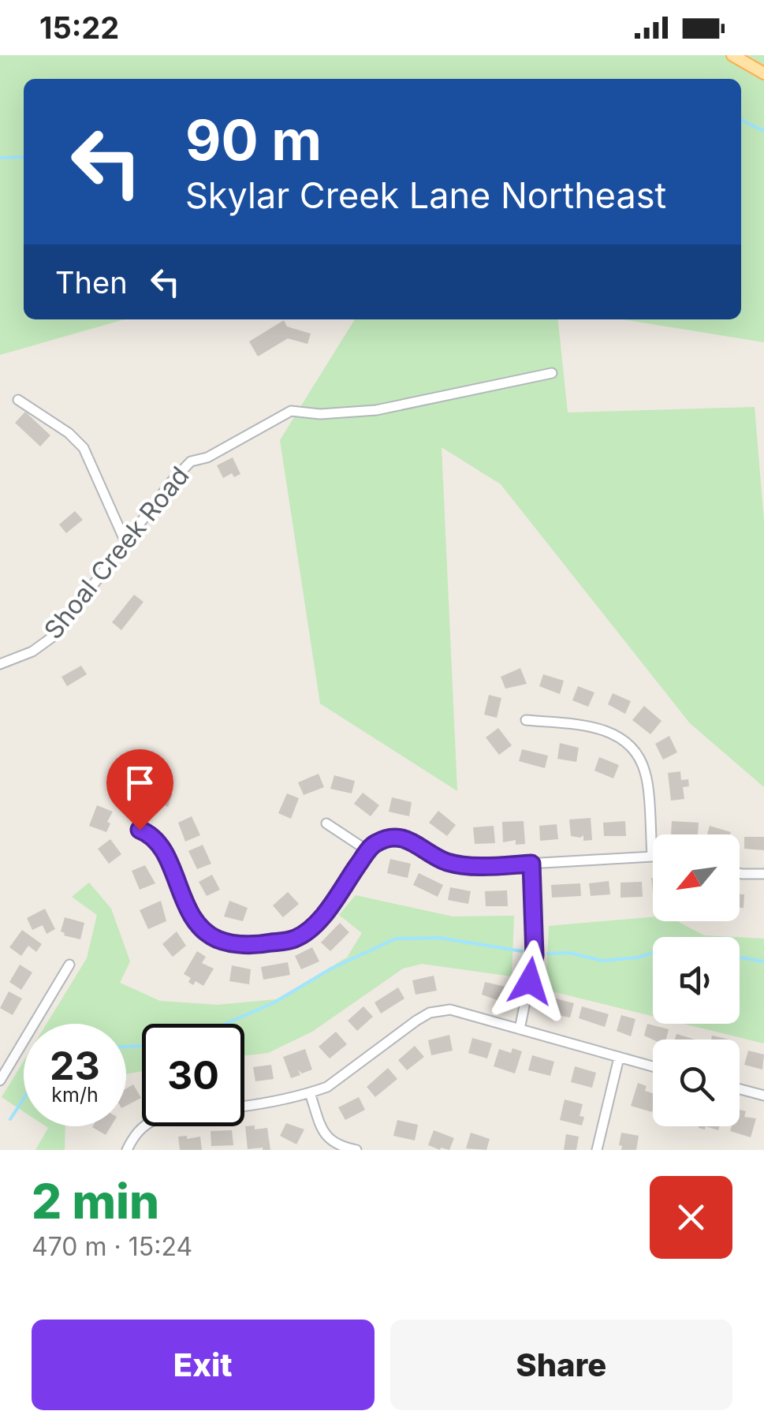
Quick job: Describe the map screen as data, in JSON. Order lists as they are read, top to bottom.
{
  "streets": {
    "street": ["Shoal Creek Road"]
  },
  "north": "bottom left",
  "page": {
    "status": "15:22",
    "turn": ["90 m", "Skylar Creek Lane Northeast"],
    "then": "Then",
    "speed": "23 km/h",
    "limit": "30",
    "heading": ["2 min", "470 m · 15:24"],
    "buttons": ["Exit", "Share"]
  }
}
